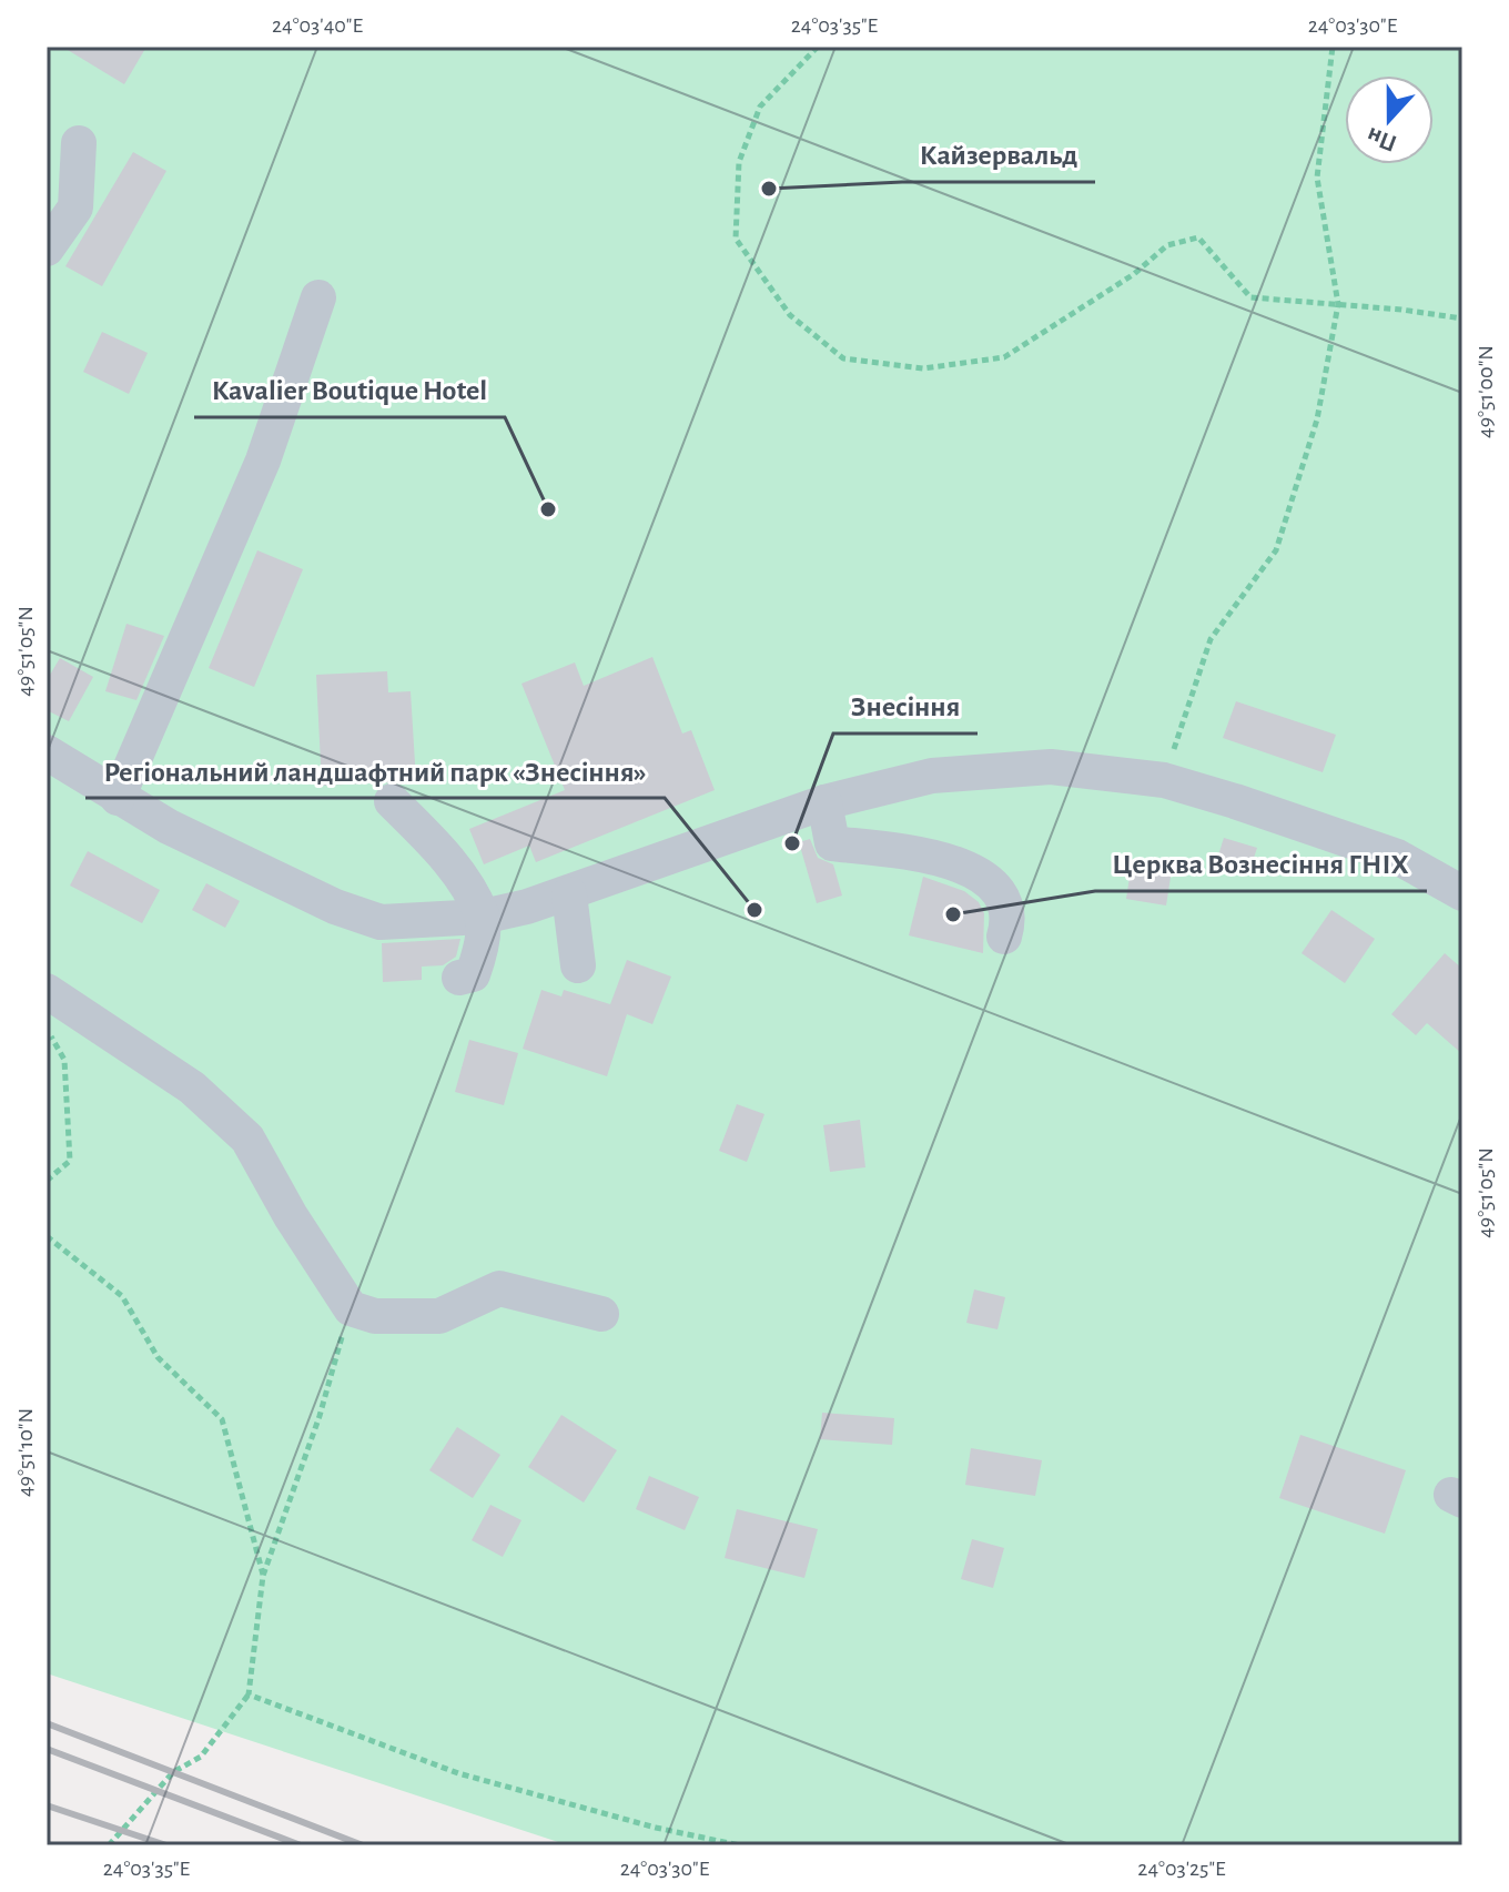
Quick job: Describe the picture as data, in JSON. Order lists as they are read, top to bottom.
{
  "places": [
    "Кайзервальд",
    "Kavalier Boutique Hotel",
    "Знесіння",
    "Регіональний ландшафтний парк «Знесіння»",
    "Церква Вознесіння ГНІХ"
  ],
  "north": "bottom",
  "coordinates": [
    "24°03'40\"E",
    "24°03'35\"E",
    "24°03'30\"E",
    "49°51'00\"N",
    "49°51'05\"N",
    "49°51'10\"N",
    "24°03'25\"E"
  ]
}
